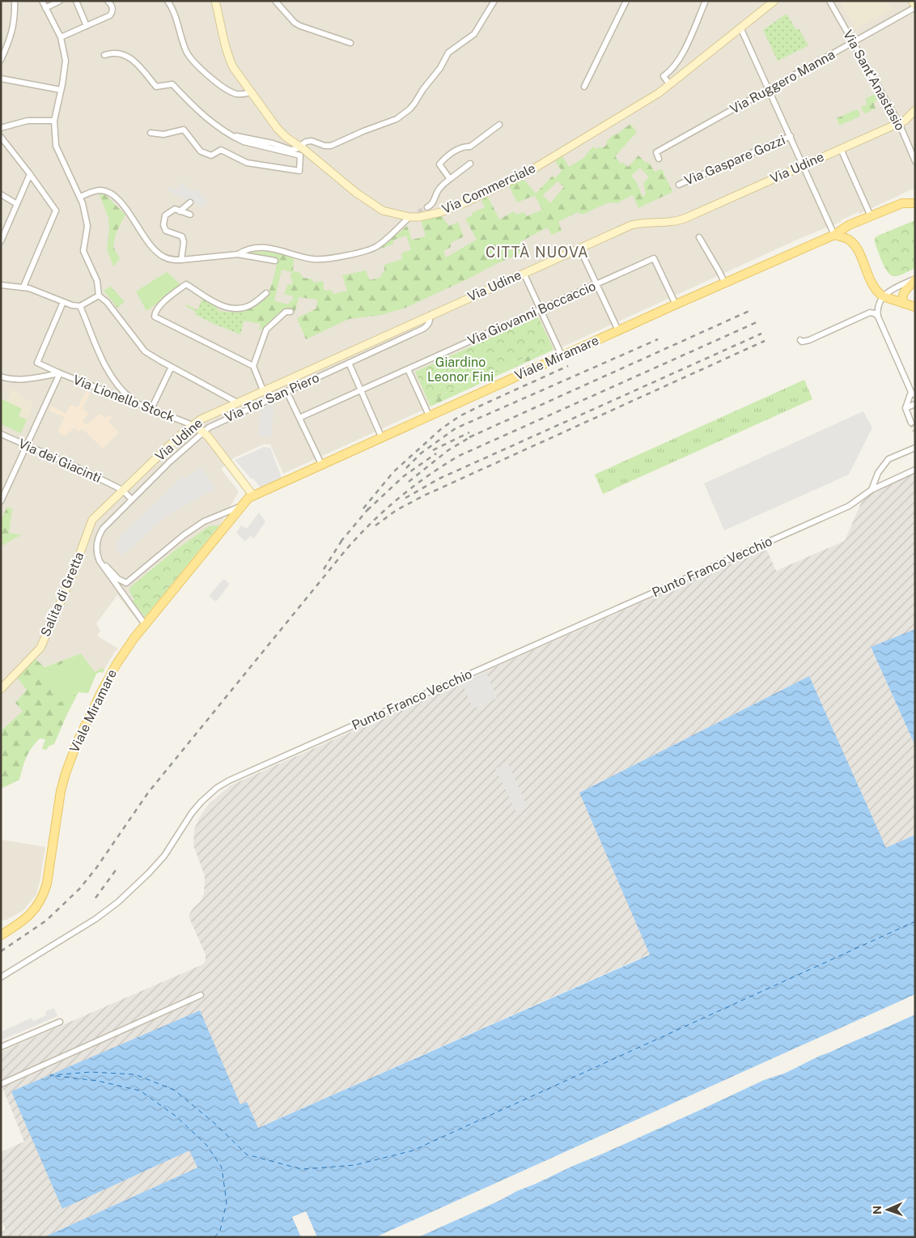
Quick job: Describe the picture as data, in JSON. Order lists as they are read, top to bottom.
{
  "streets": {
    "main road": [
      "Via Udine",
      "Via Commerciale",
      "Viale Miramare",
      "Salita di Gretta"
    ],
    "street": [
      "Via Sant'Anastasio",
      "Via Ruggero Manna",
      "Via Gaspare Gozzi",
      "Via Giovanni Boccaccio",
      "Via Tor San Piero",
      "Via Lionello Stock",
      "Via dei Giacinti",
      "Punto Franco Vecchio"
    ]
  },
  "crossings": [
    ["Via Sant'Anastasio", "Via Ruggero Manna"],
    ["Via Sant'Anastasio", "Via Udine"],
    ["Via Udine", "Via Tor San Piero"],
    ["Via Udine", "Via dei Giacinti"],
    ["Via Udine", "Salita di Gretta"],
    ["Via Giovanni Boccaccio", "Viale Miramare"],
    ["Viale Miramare", "Via Tor San Piero"],
    ["Via dei Giacinti", "Salita di Gretta"]
  ],
  "districts": ["CITTÀ NUOVA"],
  "parks": ["Giardino Leonor Fini"],
  "north": "left"
}
